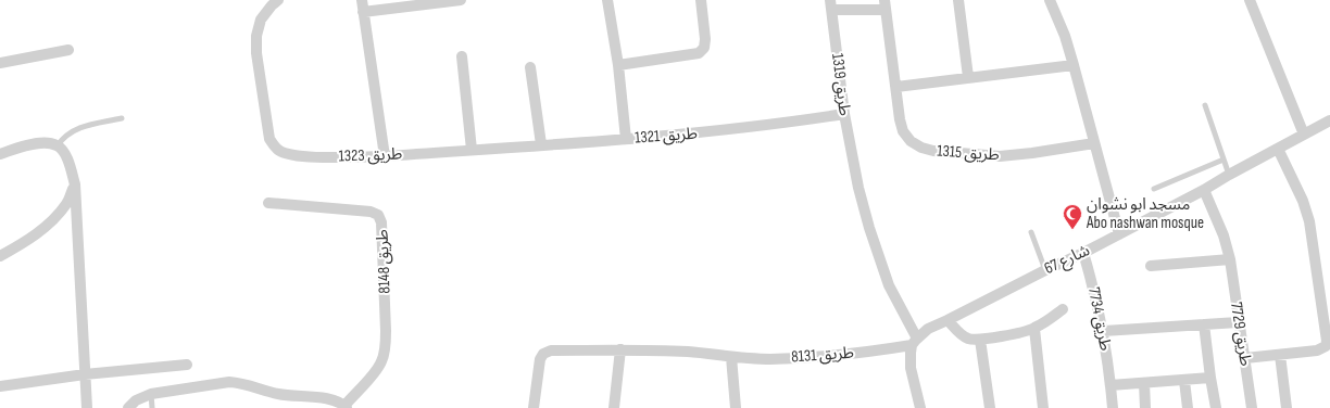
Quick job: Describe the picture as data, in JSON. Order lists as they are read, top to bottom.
{
  "streets": {
    "street": [
      "طريق 1319",
      "طريق 1321",
      "طريق 1315",
      "طريق 1323",
      "شارع 67",
      "طريق 8148",
      "طريق 7734",
      "طريق 7729",
      "طريق 8131"
    ]
  },
  "crossings": [
    ["طريق 1319", "طريق 1321"],
    ["طريق 1319", "شارع 67"],
    ["طريق 1319", "طريق 8131"],
    ["طريق 1321", "طريق 1323"],
    ["شارع 67", "طريق 7734"],
    ["شارع 67", "طريق 7729"],
    ["شارع 67", "طريق 8131"]
  ],
  "places": {
    "mosque": ["مسجد ابو نشوان Abo nashwan mosque"]
  }
}
